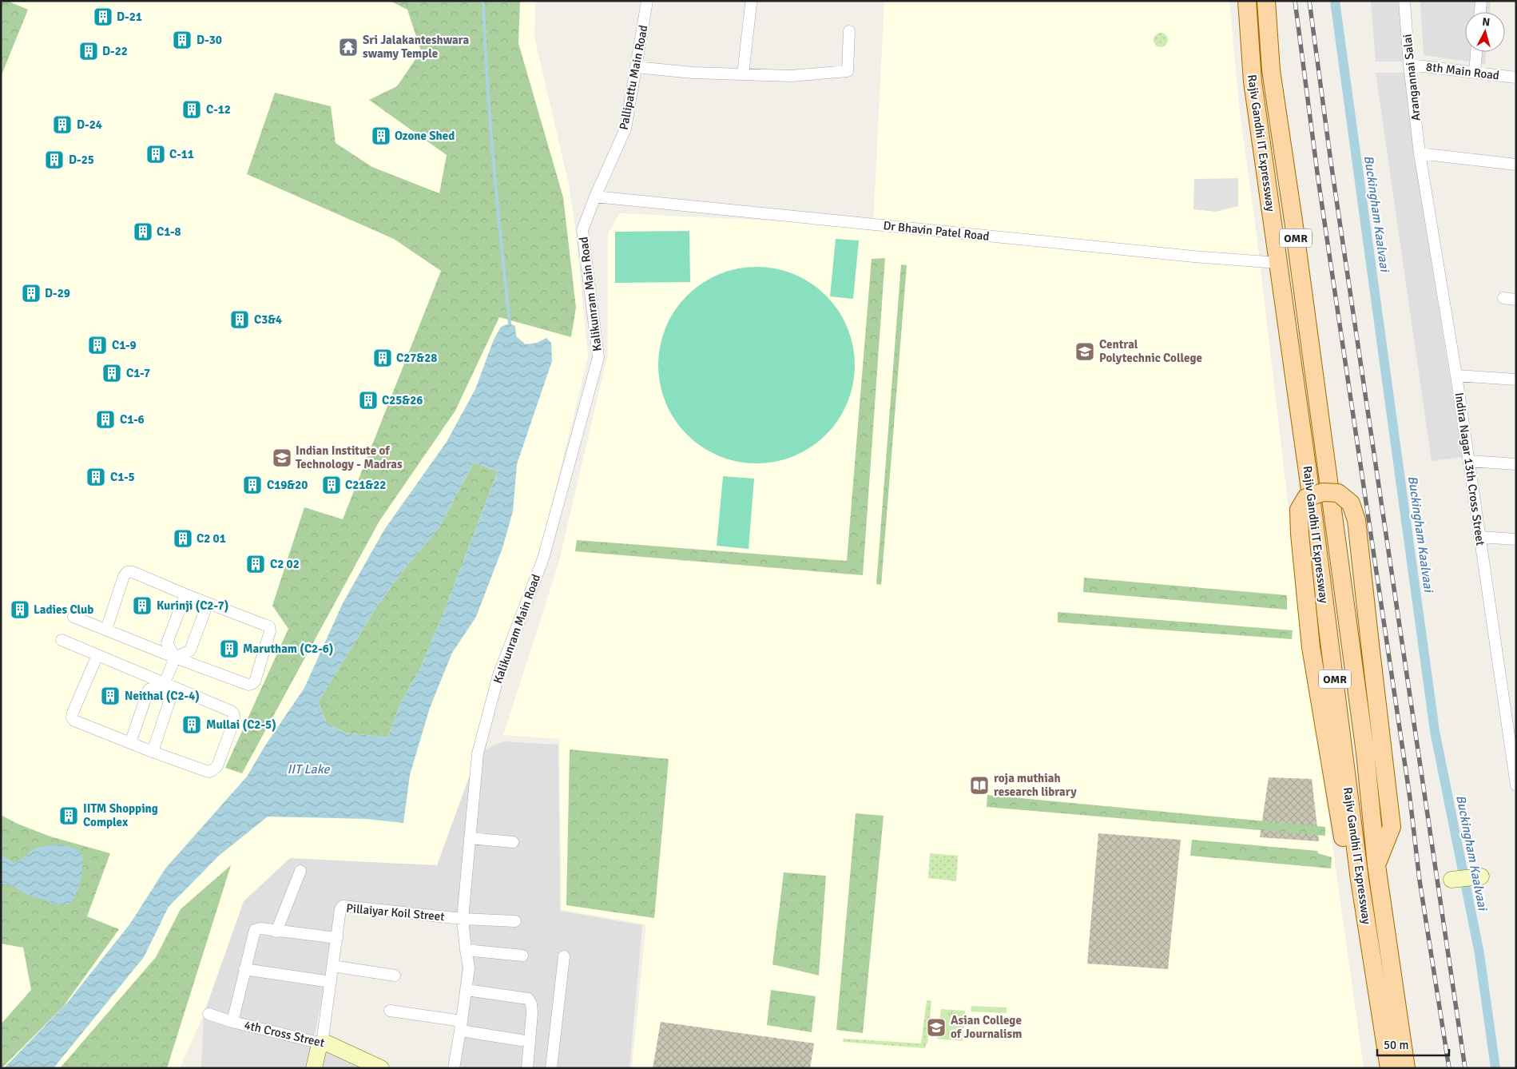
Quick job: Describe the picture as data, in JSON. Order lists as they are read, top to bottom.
{
  "streets": {
    "main road": ["Rajiv Gandhi IT Expressway", "OMR"],
    "street": [
      "8th Main Road",
      "Pallipattu Main Road",
      "Arangannai Salai",
      "Dr Bhavin Patel Road",
      "Kalikunram Main Road",
      "Indira Nagar 13th Cross Street",
      "Pillaiyar Koil Street",
      "4th Cross Street"
    ]
  },
  "crossings": [
    ["8th Main Road", "Arangannai Salai"],
    ["Pallipattu Main Road", "Dr Bhavin Patel Road"],
    ["Pallipattu Main Road", "Kalikunram Main Road"],
    ["Arangannai Salai", "Indira Nagar 13th Cross Street"],
    ["Rajiv Gandhi IT Expressway", "Dr Bhavin Patel Road"],
    ["Dr Bhavin Patel Road", "Kalikunram Main Road"],
    ["Kalikunram Main Road", "Pillaiyar Koil Street"],
    ["Pillaiyar Koil Street", "4th Cross Street"]
  ],
  "water": ["Buckingham Kaalvaai", "IIT Lake"],
  "places": {
    "building": [
      "D-21",
      "D-30",
      "D-22",
      "C-12",
      "D-24",
      "Ozone Shed",
      "C-11",
      "D-25",
      "C1-8",
      "D-29",
      "C3&4",
      "C1-9",
      "C27&28",
      "C1-7",
      "C25&26",
      "C1-6",
      "C1-5",
      "C19&20",
      "C21&22",
      "C2 01",
      "C2 02",
      "Kurinji (C2-7)",
      "Ladies Club",
      "Marutham (C2-6)",
      "Neithal (C2-4)",
      "Mullai (C2-5)",
      "IITM Shopping Complex"
    ],
    "temple": ["Sri Jalakanteshwara swamy Temple"],
    "school or university": ["Central Polytechnic College", "Indian Institute of Technology - Madras", "Asian College of Journalism"],
    "library": ["roja muthiah research library"]
  },
  "scale_bar": "50 m",
  "north": "top"
}
